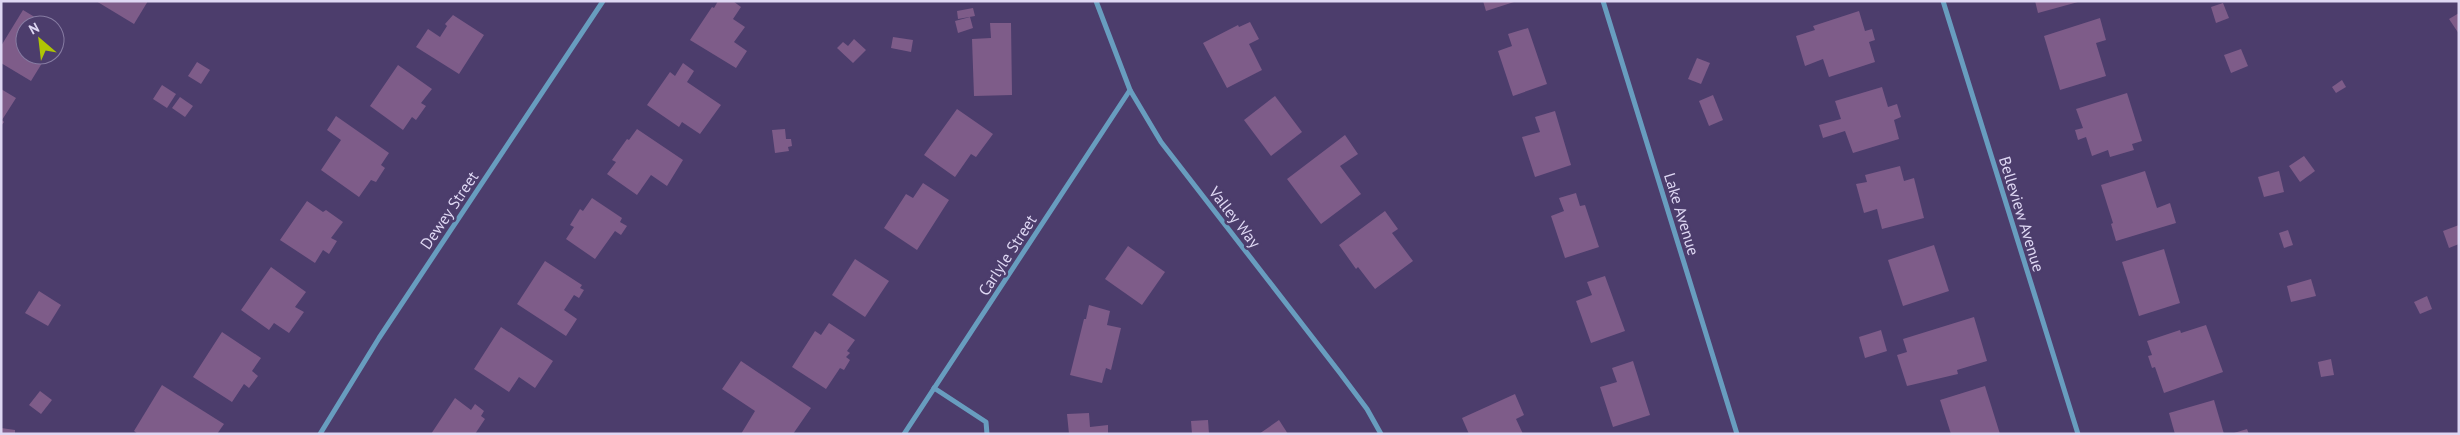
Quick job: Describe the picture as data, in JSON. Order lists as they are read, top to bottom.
{
  "streets": {
    "street": [
      "Dewey Street",
      "Lake Avenue",
      "Belleview Avenue",
      "Valley Way",
      "Carlyle Street"
    ]
  },
  "crossings": [
    ["Valley Way", "Carlyle Street"]
  ],
  "north": "top left"
}
